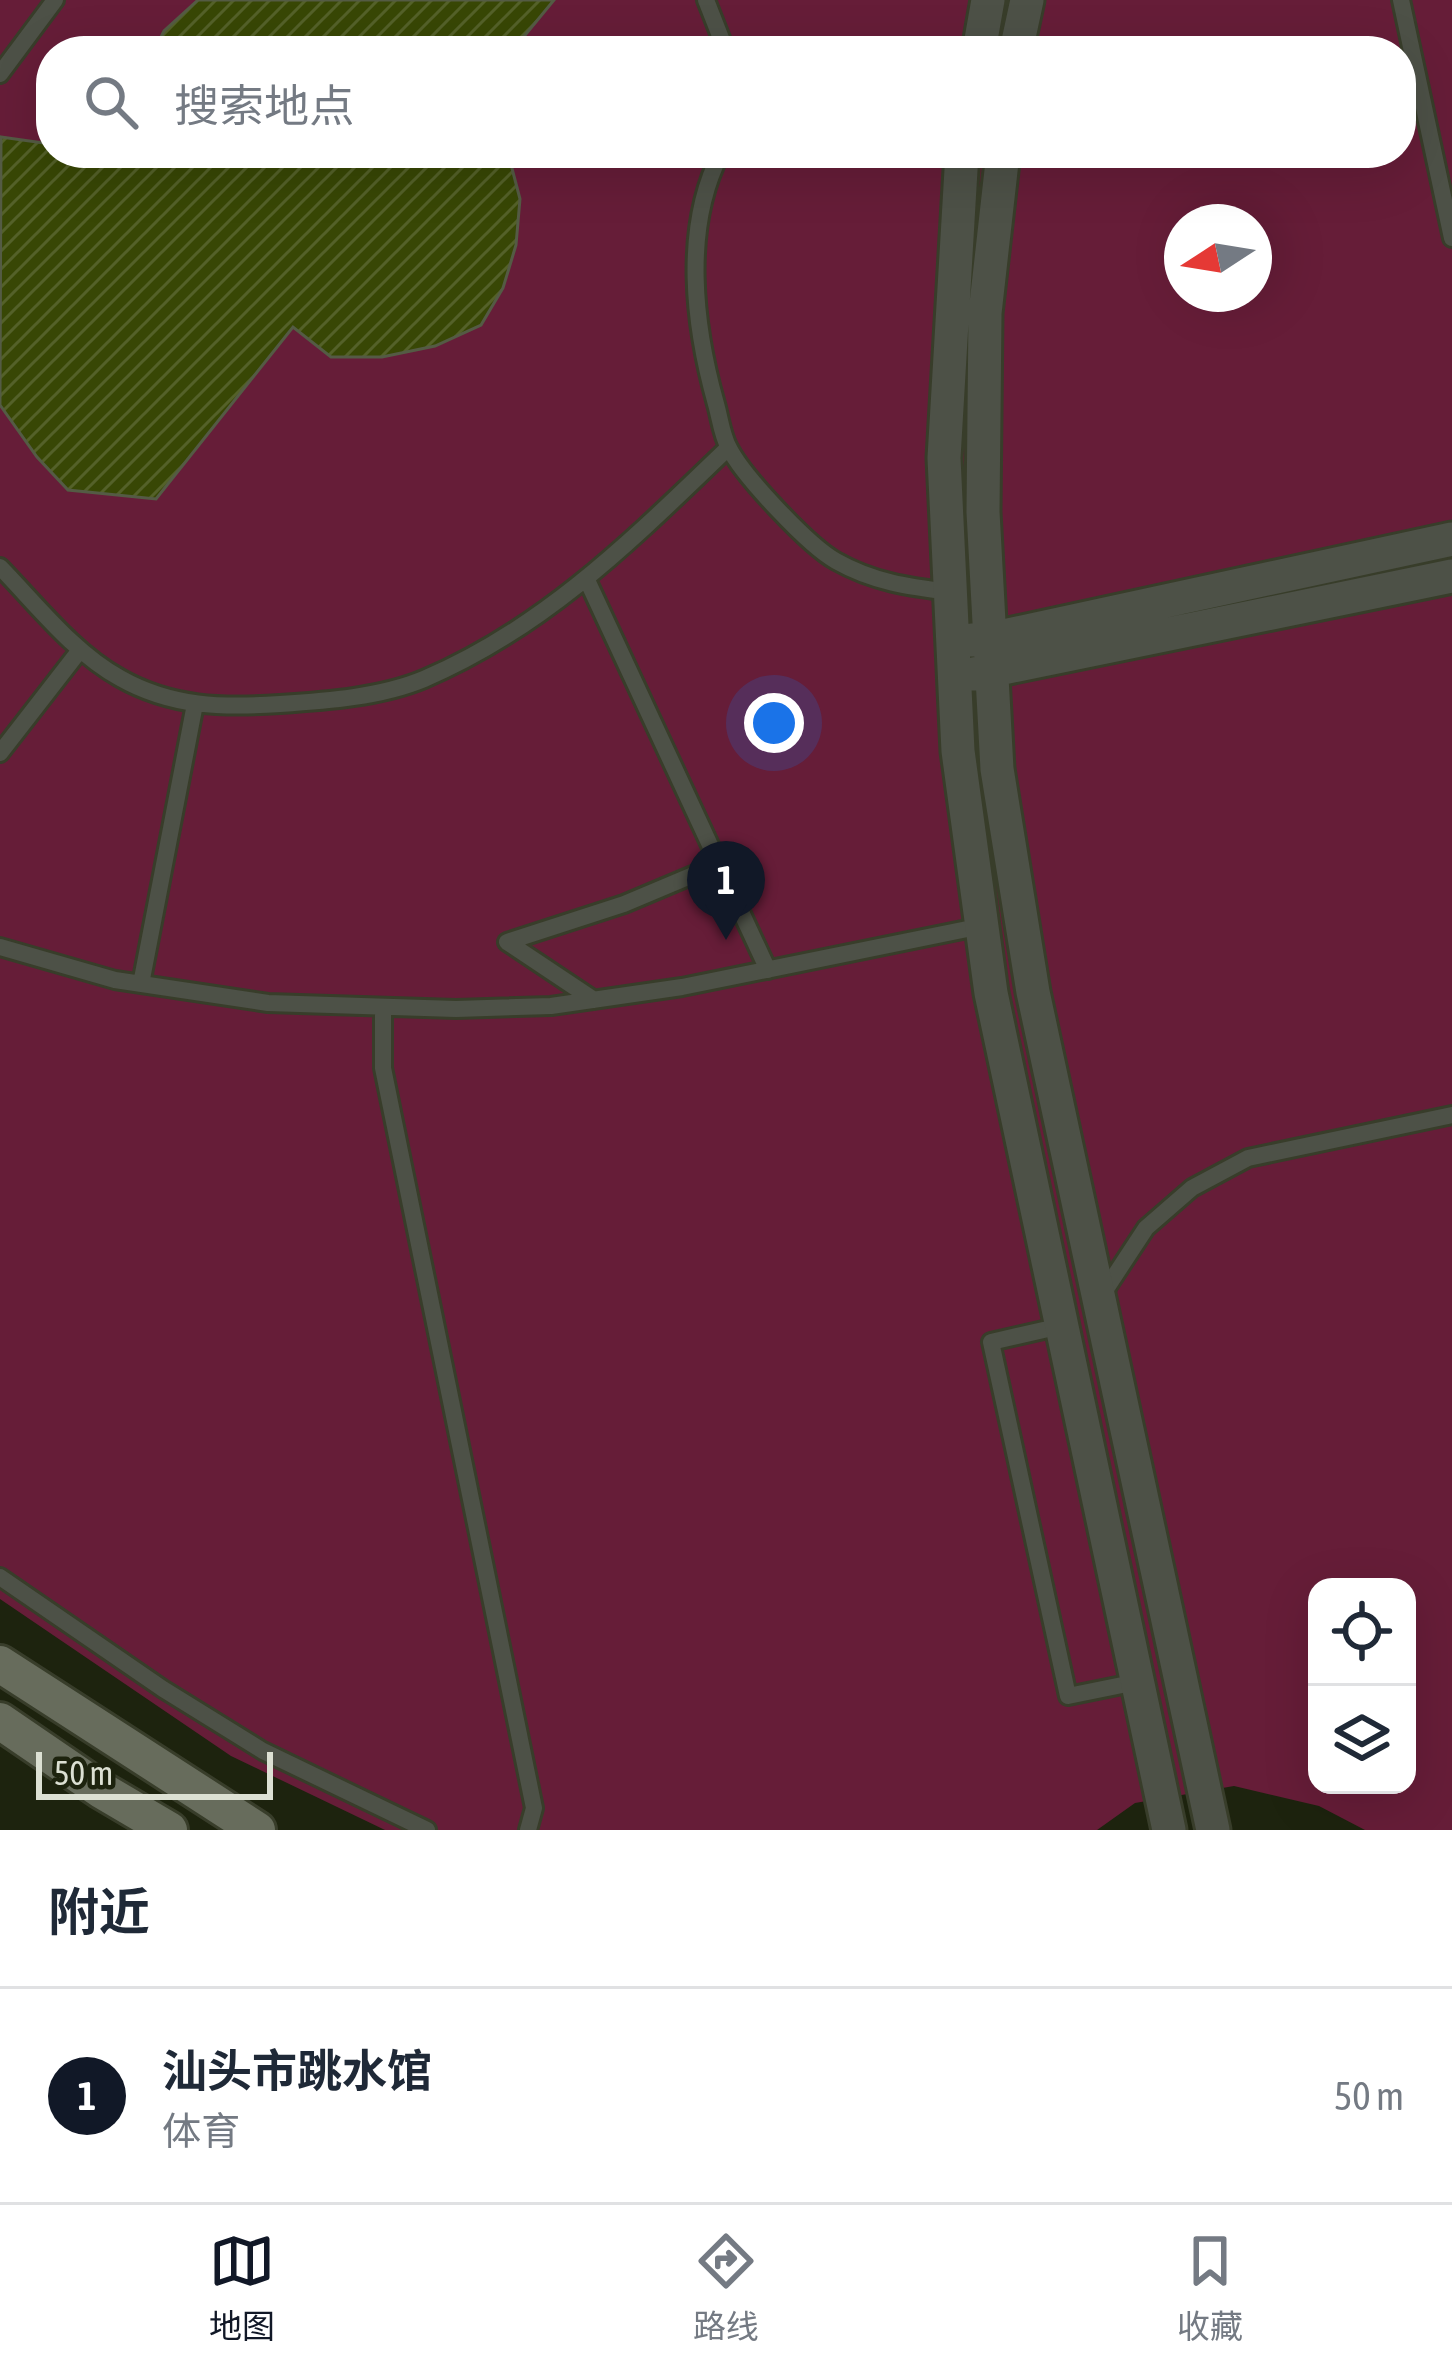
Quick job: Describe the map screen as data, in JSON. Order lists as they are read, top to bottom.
{
  "scale_bar": "50 m",
  "north": "left",
  "page": {
    "search": "搜索地点",
    "pins": "1",
    "scale": "50 m",
    "heading": "附近",
    "list": [
      {
        "mark": "1",
        "name": "汕头市跳水馆",
        "note": "体育",
        "value": "50 m"
      }
    ],
    "nav": ["地图", "路线", "收藏"]
  }
}
